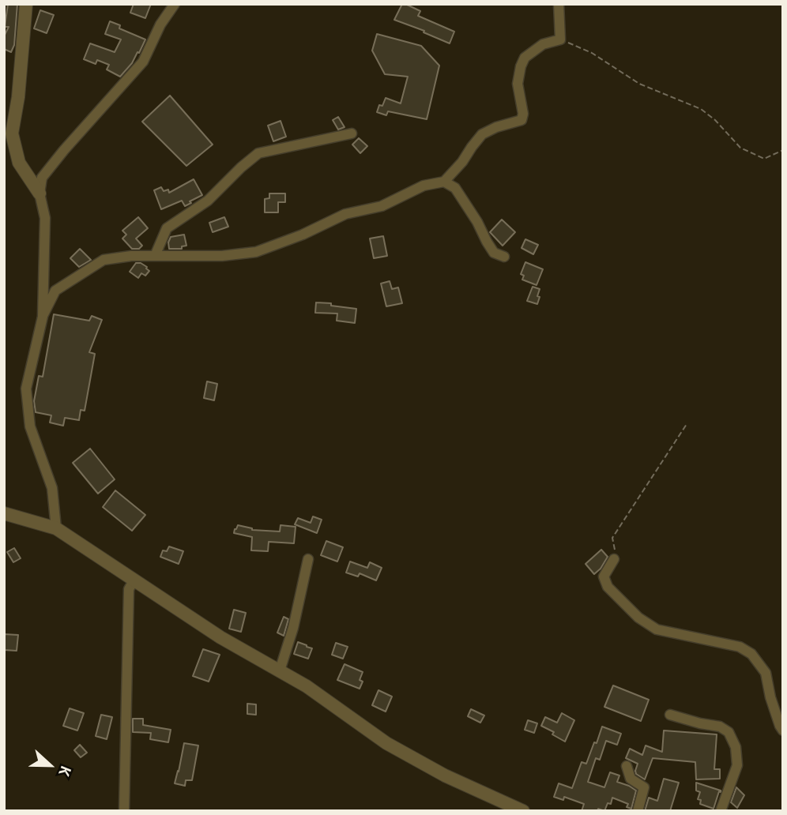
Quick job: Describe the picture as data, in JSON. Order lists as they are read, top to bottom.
{
  "north": "right"
}
